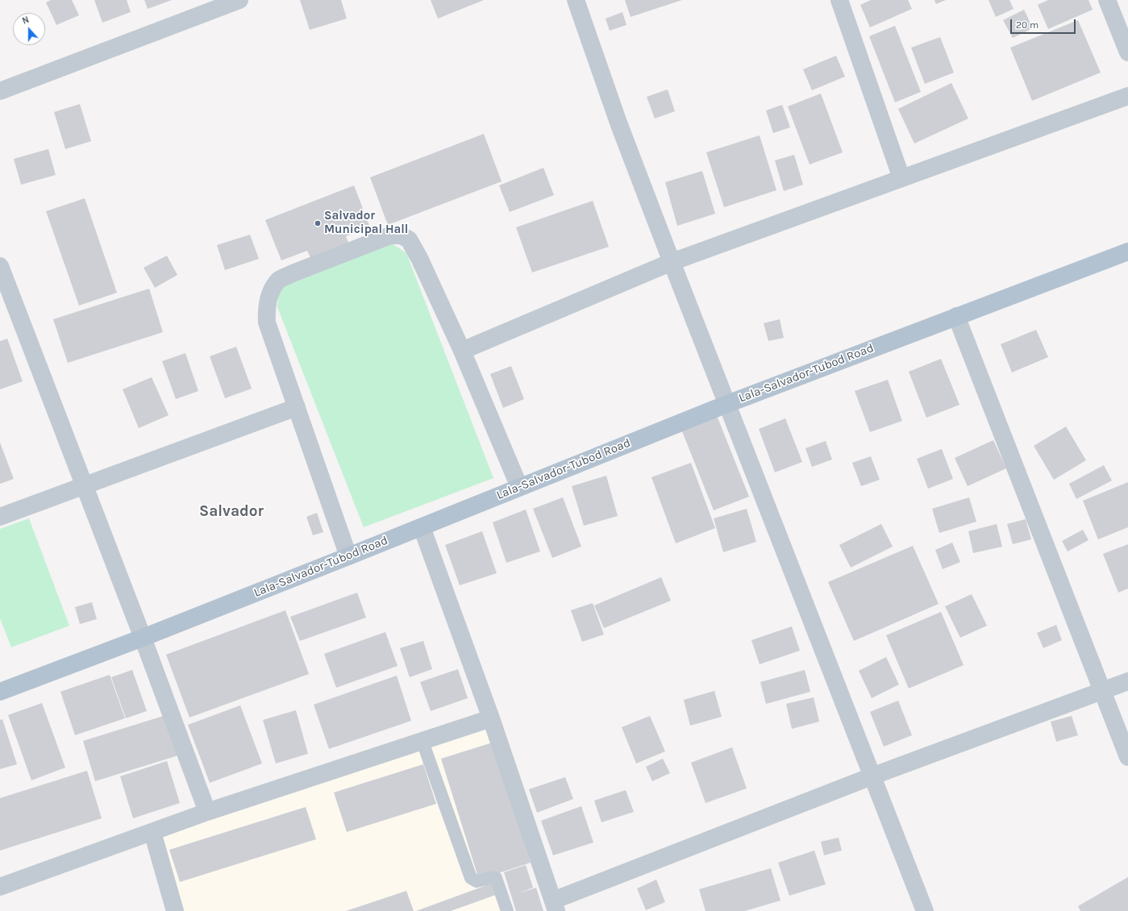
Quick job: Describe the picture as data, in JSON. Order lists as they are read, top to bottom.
{
  "streets": {
    "main road": ["Lala-Salvador-Tubod Road"]
  },
  "districts": ["Salvador"],
  "places": ["Salvador Municipal Hall"],
  "scale_bar": "20 m",
  "north": "top"
}
